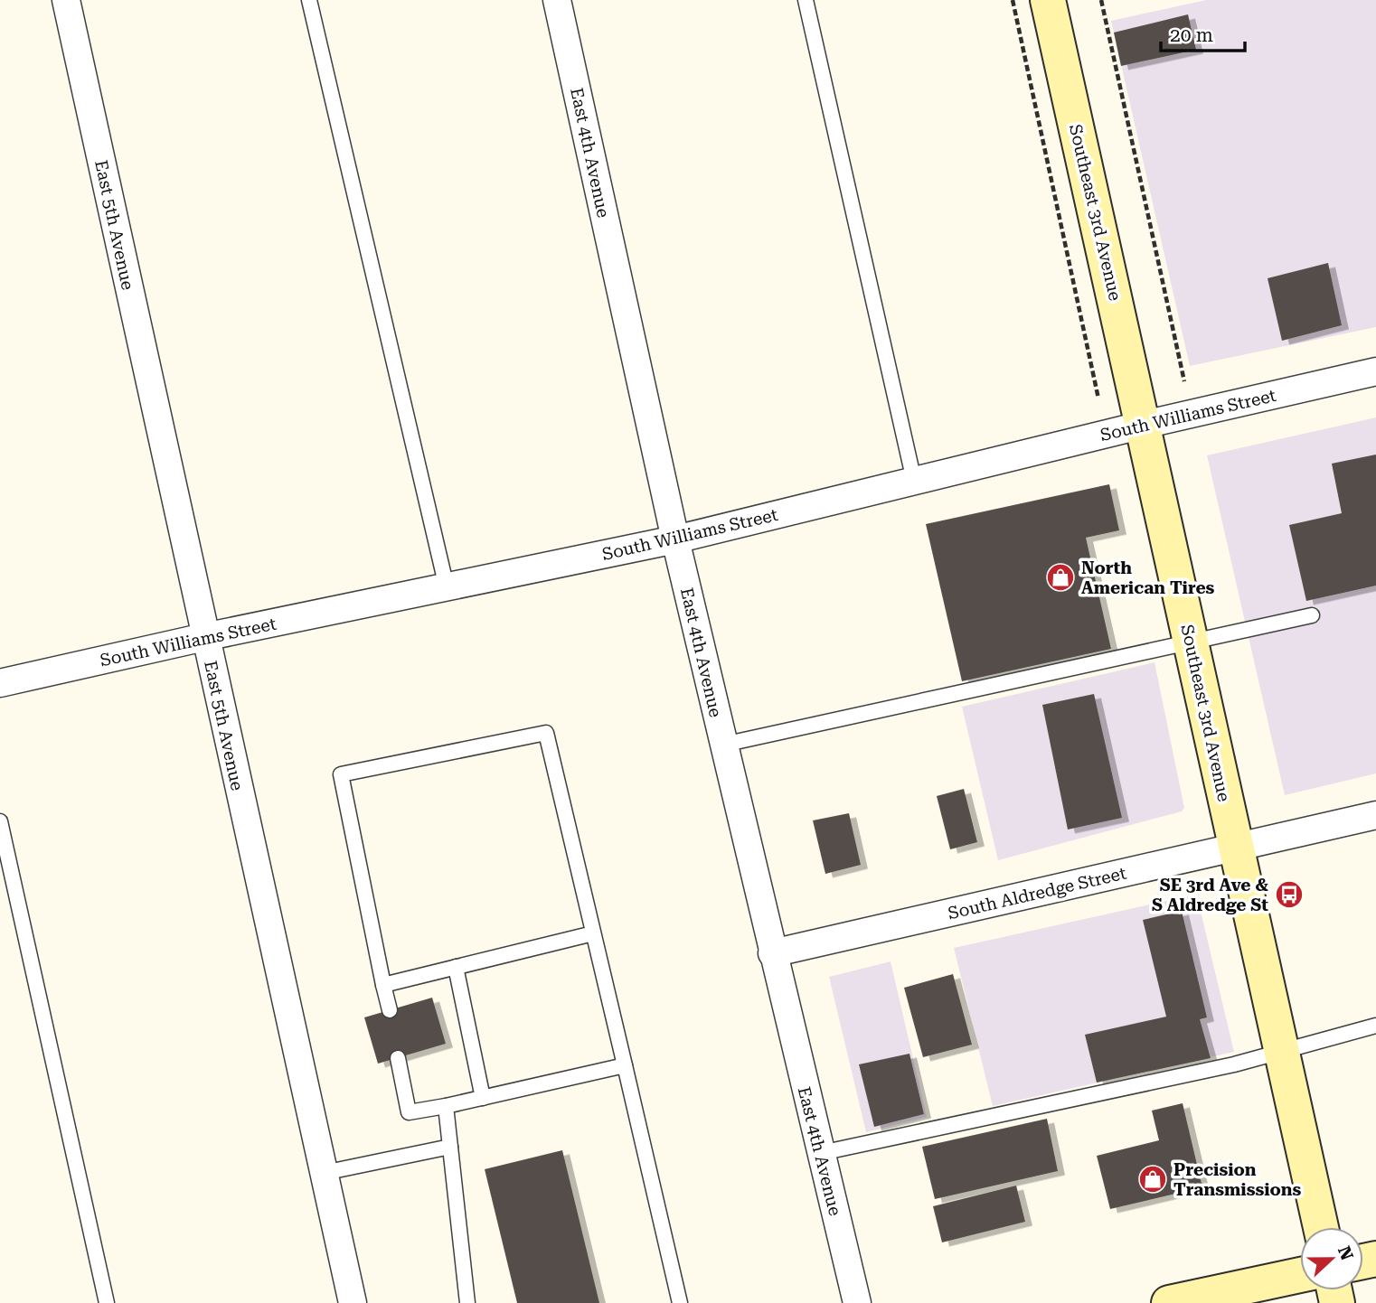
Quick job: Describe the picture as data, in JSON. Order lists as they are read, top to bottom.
{
  "streets": {
    "main road": ["Southeast 3rd Avenue"],
    "street": [
      "East 4th Avenue",
      "East 5th Avenue",
      "South Williams Street",
      "South Aldredge Street"
    ]
  },
  "crossings": [
    ["East 4th Avenue", "South Williams Street"],
    ["East 4th Avenue", "South Aldredge Street"],
    ["Southeast 3rd Avenue", "South Williams Street"],
    ["Southeast 3rd Avenue", "South Aldredge Street"],
    ["East 5th Avenue", "South Williams Street"]
  ],
  "places": {
    "shop": ["North American Tires", "Precision Transmissions"],
    "bus stop": ["SE 3rd Ave & S Aldredge St"]
  },
  "scale_bar": "20 m",
  "north": "right"
}
